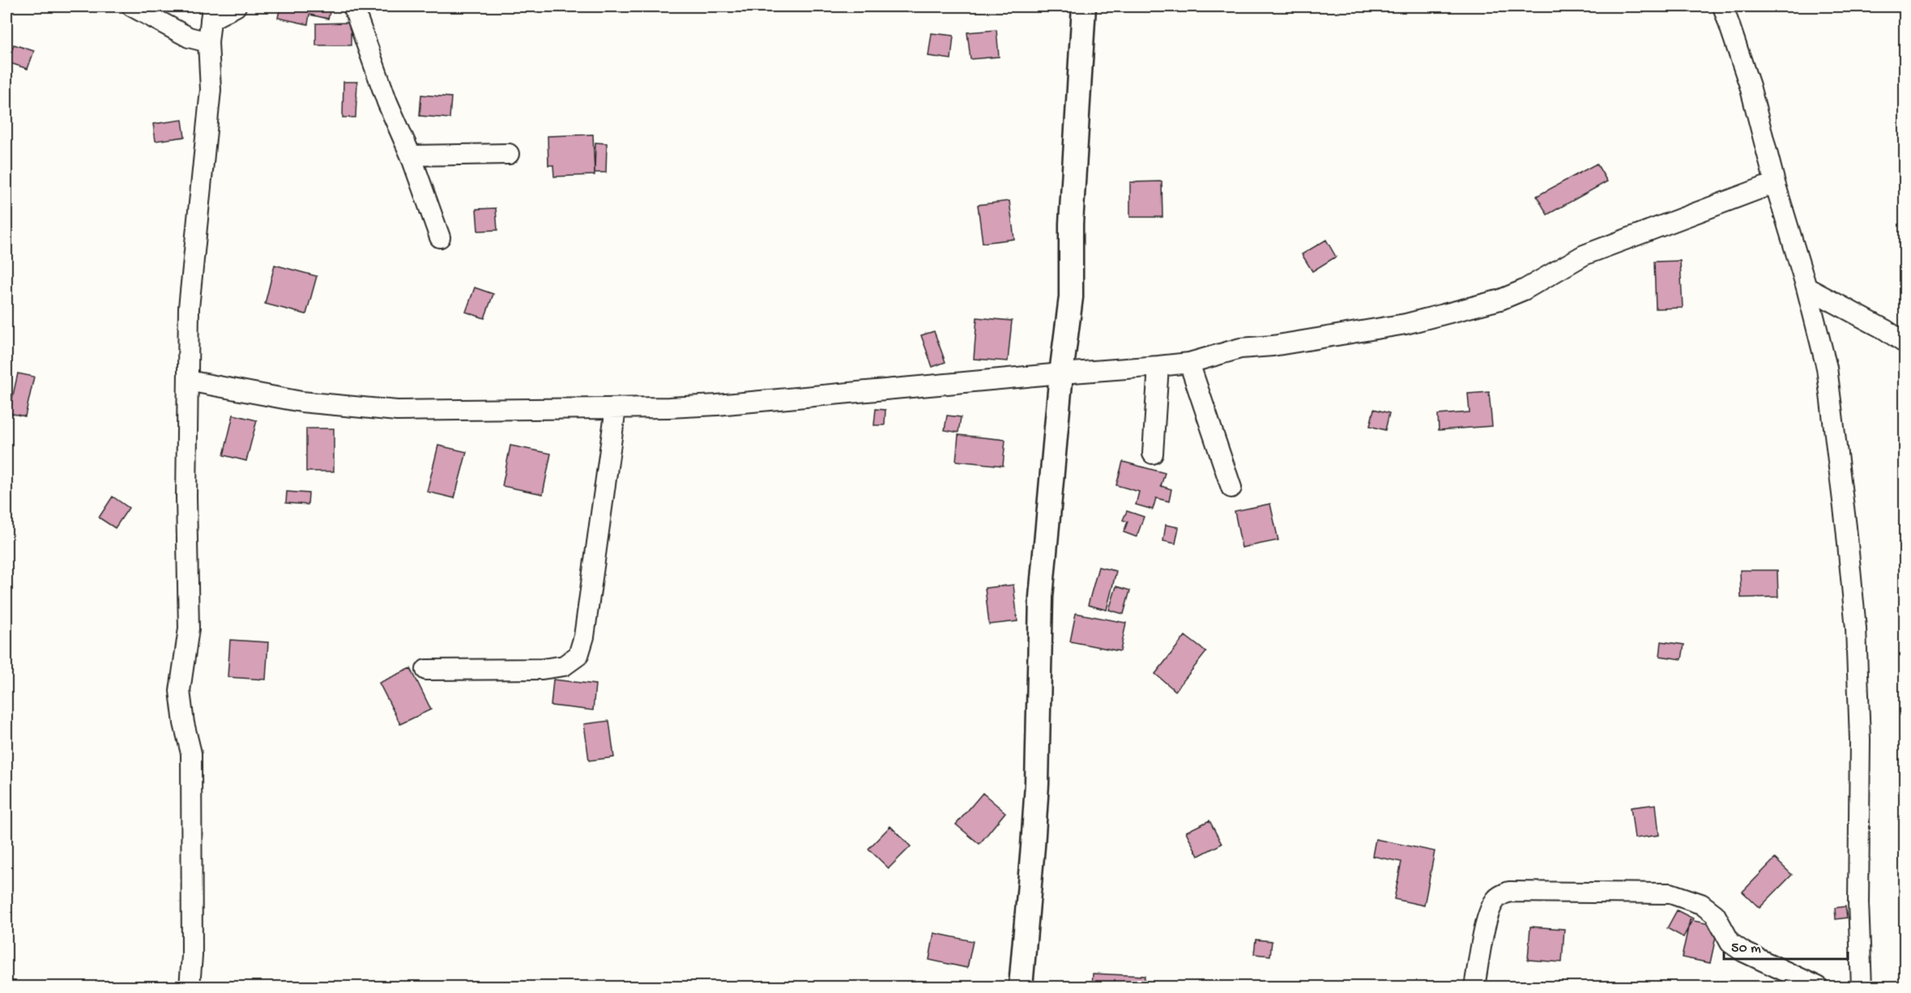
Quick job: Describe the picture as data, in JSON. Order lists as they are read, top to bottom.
{
  "scale_bar": "50 m"
}
